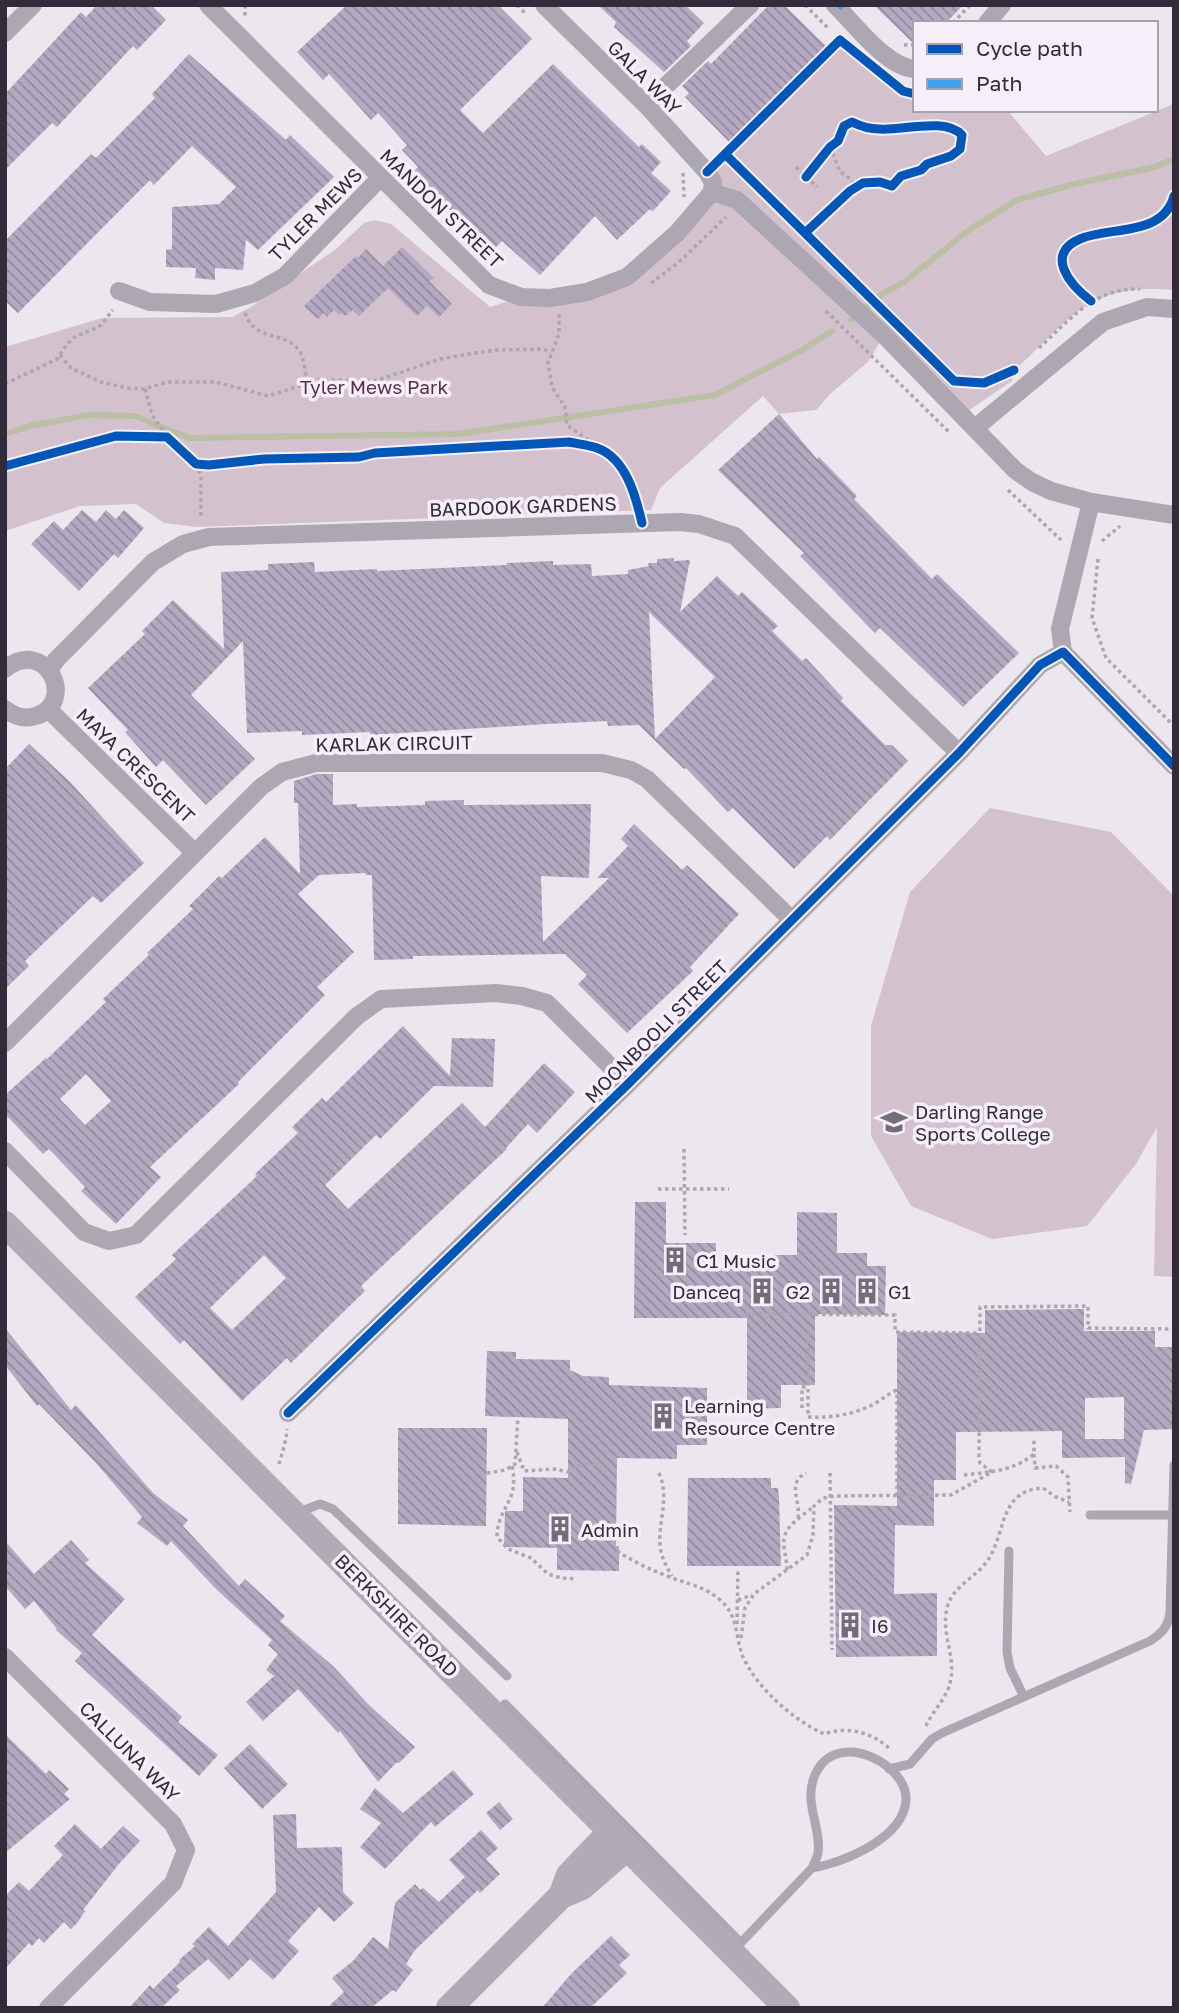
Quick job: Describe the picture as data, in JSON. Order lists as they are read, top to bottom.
{
  "streets": {
    "main road": ["BERKSHIRE ROAD"],
    "street": [
      "GALA WAY",
      "MANDON STREET",
      "TYLER MEWS",
      "BARDOOK GARDENS",
      "KARLAK CIRCUIT",
      "MAYA CRESCENT",
      "MOONBOOLI STREET",
      "CALLUNA WAY"
    ]
  },
  "crossings": [
    ["GALA WAY", "MANDON STREET"],
    ["MANDON STREET", "TYLER MEWS"],
    ["BARDOOK GARDENS", "MOONBOOLI STREET"],
    ["KARLAK CIRCUIT", "MAYA CRESCENT"],
    ["KARLAK CIRCUIT", "MOONBOOLI STREET"]
  ],
  "parks": ["Tyler Mews Park"],
  "places": {
    "school or university": ["Darling Range Sports College"],
    "building": [
      "C1 Music",
      "Danceq",
      "G2",
      "G1",
      "Learning Resource Centre",
      "Admin",
      "I6"
    ]
  },
  "legend": ["Cycle path", "Path"]
}
